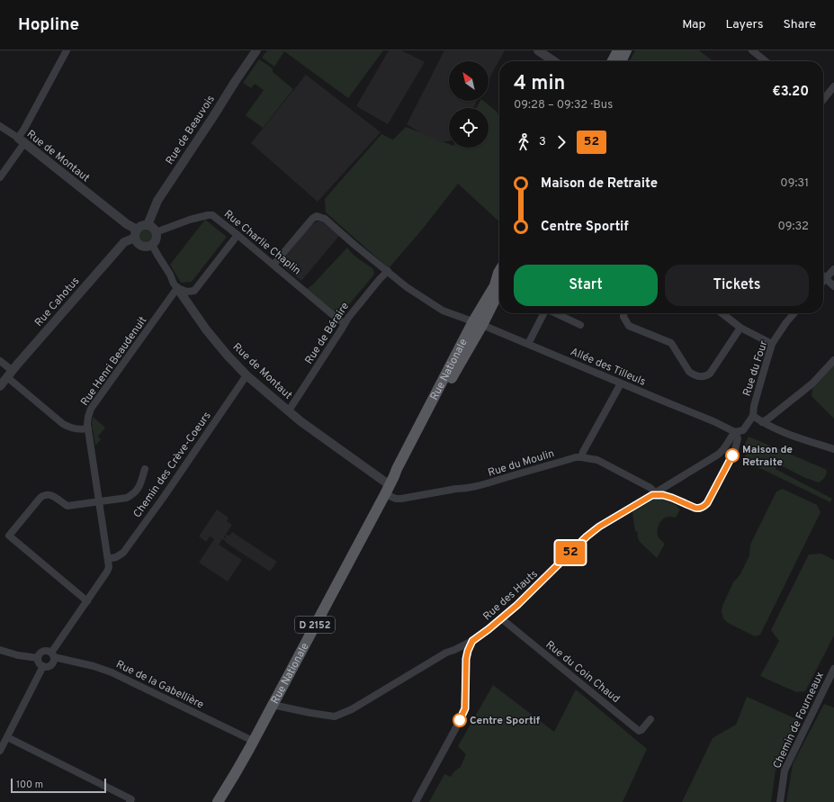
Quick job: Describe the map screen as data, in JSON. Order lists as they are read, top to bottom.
{
  "streets": {
    "main road": ["Rue Nationale", "D 2152"],
    "street": [
      "Rue de Beauvois",
      "Rue de Montaut",
      "Rue Charlie Chaplin",
      "Rue Cahotus",
      "Rue de Béraire",
      "Rue Henri Beaudenuit",
      "Allée des Tilleuls",
      "Rue du Four",
      "Rue du Moulin",
      "Chemin des Crève-Coeurs",
      "Rue des Hauts",
      "Rue du Coin Chaud",
      "Rue de la Gabellière",
      "Chemin de Fourneaux"
    ]
  },
  "crossings": [
    ["Rue de Beauvois", "Rue de Montaut"],
    ["Rue de Beauvois", "Rue Charlie Chaplin"],
    ["Rue de Beauvois", "Rue Cahotus"],
    ["Rue de Montaut", "Rue Charlie Chaplin"],
    ["Rue de Montaut", "Rue Cahotus"],
    ["Rue de Montaut", "Rue de Béraire"],
    ["Rue de Montaut", "Rue Henri Beaudenuit"],
    ["Rue de Montaut", "Rue Nationale"],
    ["Rue de Montaut", "Rue du Moulin"],
    ["Rue de Montaut", "Chemin des Crève-Coeurs"],
    ["Rue Charlie Chaplin", "Rue Cahotus"],
    ["Rue Charlie Chaplin", "Rue de Béraire"],
    ["Rue Henri Beaudenuit", "Chemin des Crève-Coeurs"],
    ["Rue Henri Beaudenuit", "Rue de la Gabellière"],
    ["Allée des Tilleuls", "Rue du Four"],
    ["Allée des Tilleuls", "Rue Nationale"],
    ["Allée des Tilleuls", "Rue des Hauts"],
    ["Rue du Four", "Rue des Hauts"],
    ["Rue Nationale", "Rue du Moulin"],
    ["Rue Nationale", "Rue des Hauts"],
    ["Rue Nationale", "D 2152"],
    ["Rue Nationale", "Rue de la Gabellière"],
    ["Rue du Moulin", "Rue des Hauts"],
    ["Rue des Hauts", "Rue du Coin Chaud"]
  ],
  "places": ["Maison de Retraite", "Centre Sportif"],
  "lines": ["bus line 52"],
  "scale_bar": "100 m",
  "north": "top left",
  "page": {
    "header": "Hopline",
    "nav": ["Map", "Layers", "Share"],
    "on_map": "52",
    "heading": ["4 min", "09:28 – 09:32 · Bus", "€3.20"],
    "legs": ["3", "52"],
    "list": [
      {
        "name": "Maison de Retraite",
        "value": "09:31"
      },
      {
        "name": "Centre Sportif",
        "value": "09:32"
      }
    ],
    "buttons": ["Start", "Tickets"],
    "scale": "100 m"
  }
}
